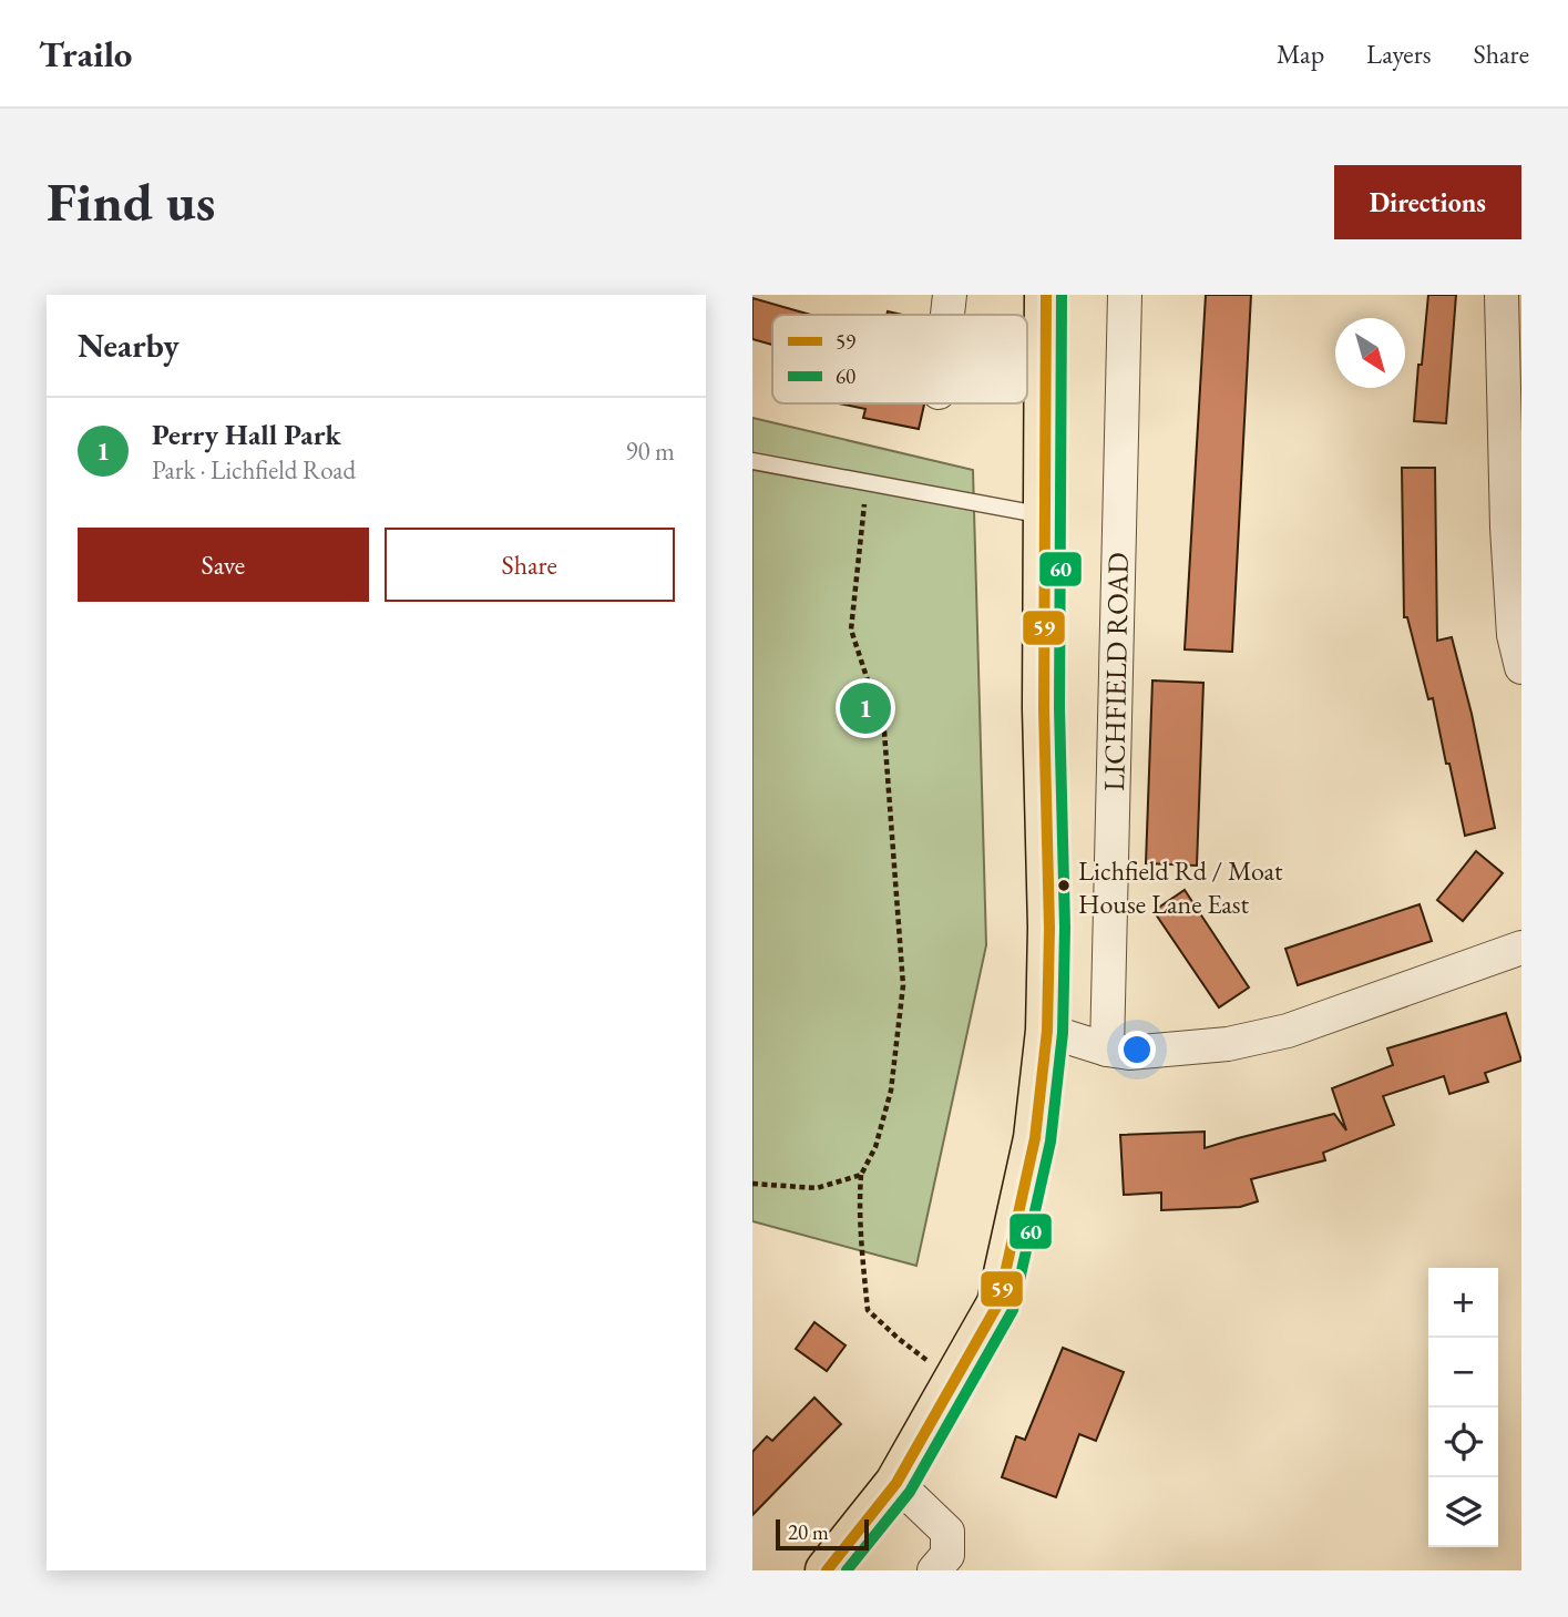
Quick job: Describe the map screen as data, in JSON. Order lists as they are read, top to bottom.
{
  "streets": {
    "street": ["LICHFIELD ROAD"]
  },
  "places": ["Lichfield Rd / Moat House Lane East"],
  "lines": ["transit line 59", "transit line 60"],
  "legend": ["59", "60"],
  "scale_bar": "20 m",
  "north": "bottom right",
  "page": {
    "header": "Trailo",
    "nav": ["Map", "Layers", "Share"],
    "buttons": [
      "Directions",
      ["Save", "Share"]
    ],
    "title": "Find us",
    "heading": "Nearby",
    "list": [
      {
        "mark": "1",
        "name": "Perry Hall Park",
        "note": "Park · Lichfield Road",
        "value": "90 m"
      }
    ],
    "pins": "1",
    "map_buttons": ["+", "−"],
    "scale": "20 m"
  }
}
